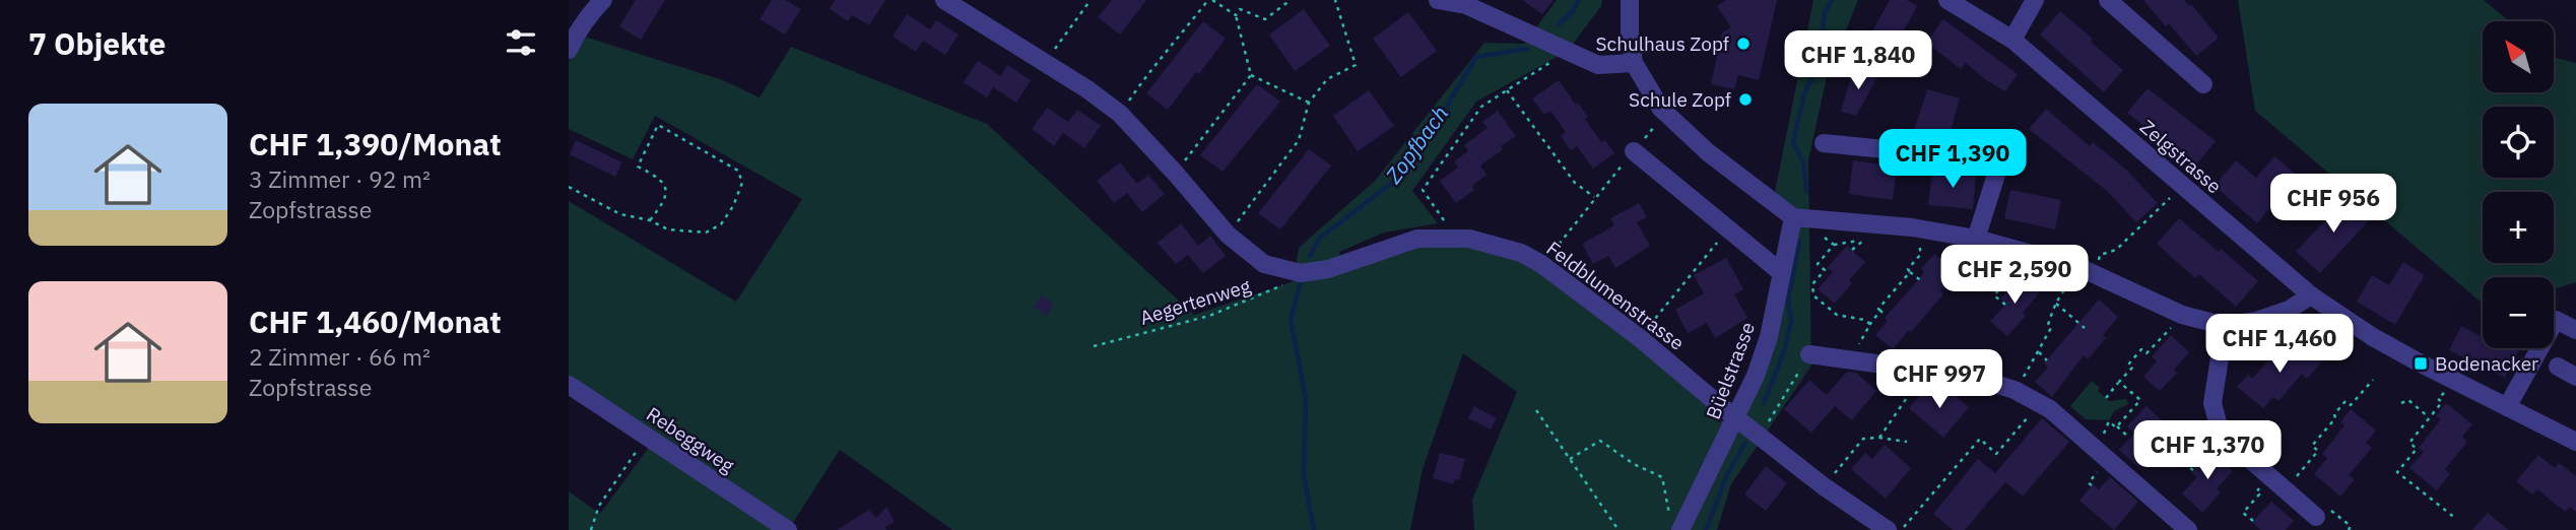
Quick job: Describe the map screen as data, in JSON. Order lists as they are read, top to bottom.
{
  "streets": {
    "street": [
      "Zelgstrasse",
      "Feldblumenstrasse",
      "Büelstrasse",
      "Rebeggweg"
    ],
    "path": ["Aegertenweg"]
  },
  "crossings": [
    ["Feldblumenstrasse", "Aegertenweg"],
    ["Feldblumenstrasse", "Büelstrasse"]
  ],
  "water": ["Zopfbach"],
  "places": {
    "other": ["Schulhaus Zopf", "Schule Zopf"],
    "transit": ["Bodenacker"]
  },
  "north": "top left",
  "page": {
    "heading": "7 Objekte",
    "map_buttons": ["+", "−"],
    "price": [
      "CHF 1,840",
      "CHF 1,390",
      "CHF 956",
      "CHF 2,590",
      "CHF 1,460",
      "CHF 997",
      "CHF 1,370"
    ],
    "list": [
      {
        "name": "CHF 1,390/Monat",
        "note": "3 Zimmer · 92 m² · Zopfstrasse"
      },
      {
        "name": "CHF 1,460/Monat",
        "note": "2 Zimmer · 66 m² · Zopfstrasse"
      }
    ]
  }
}
